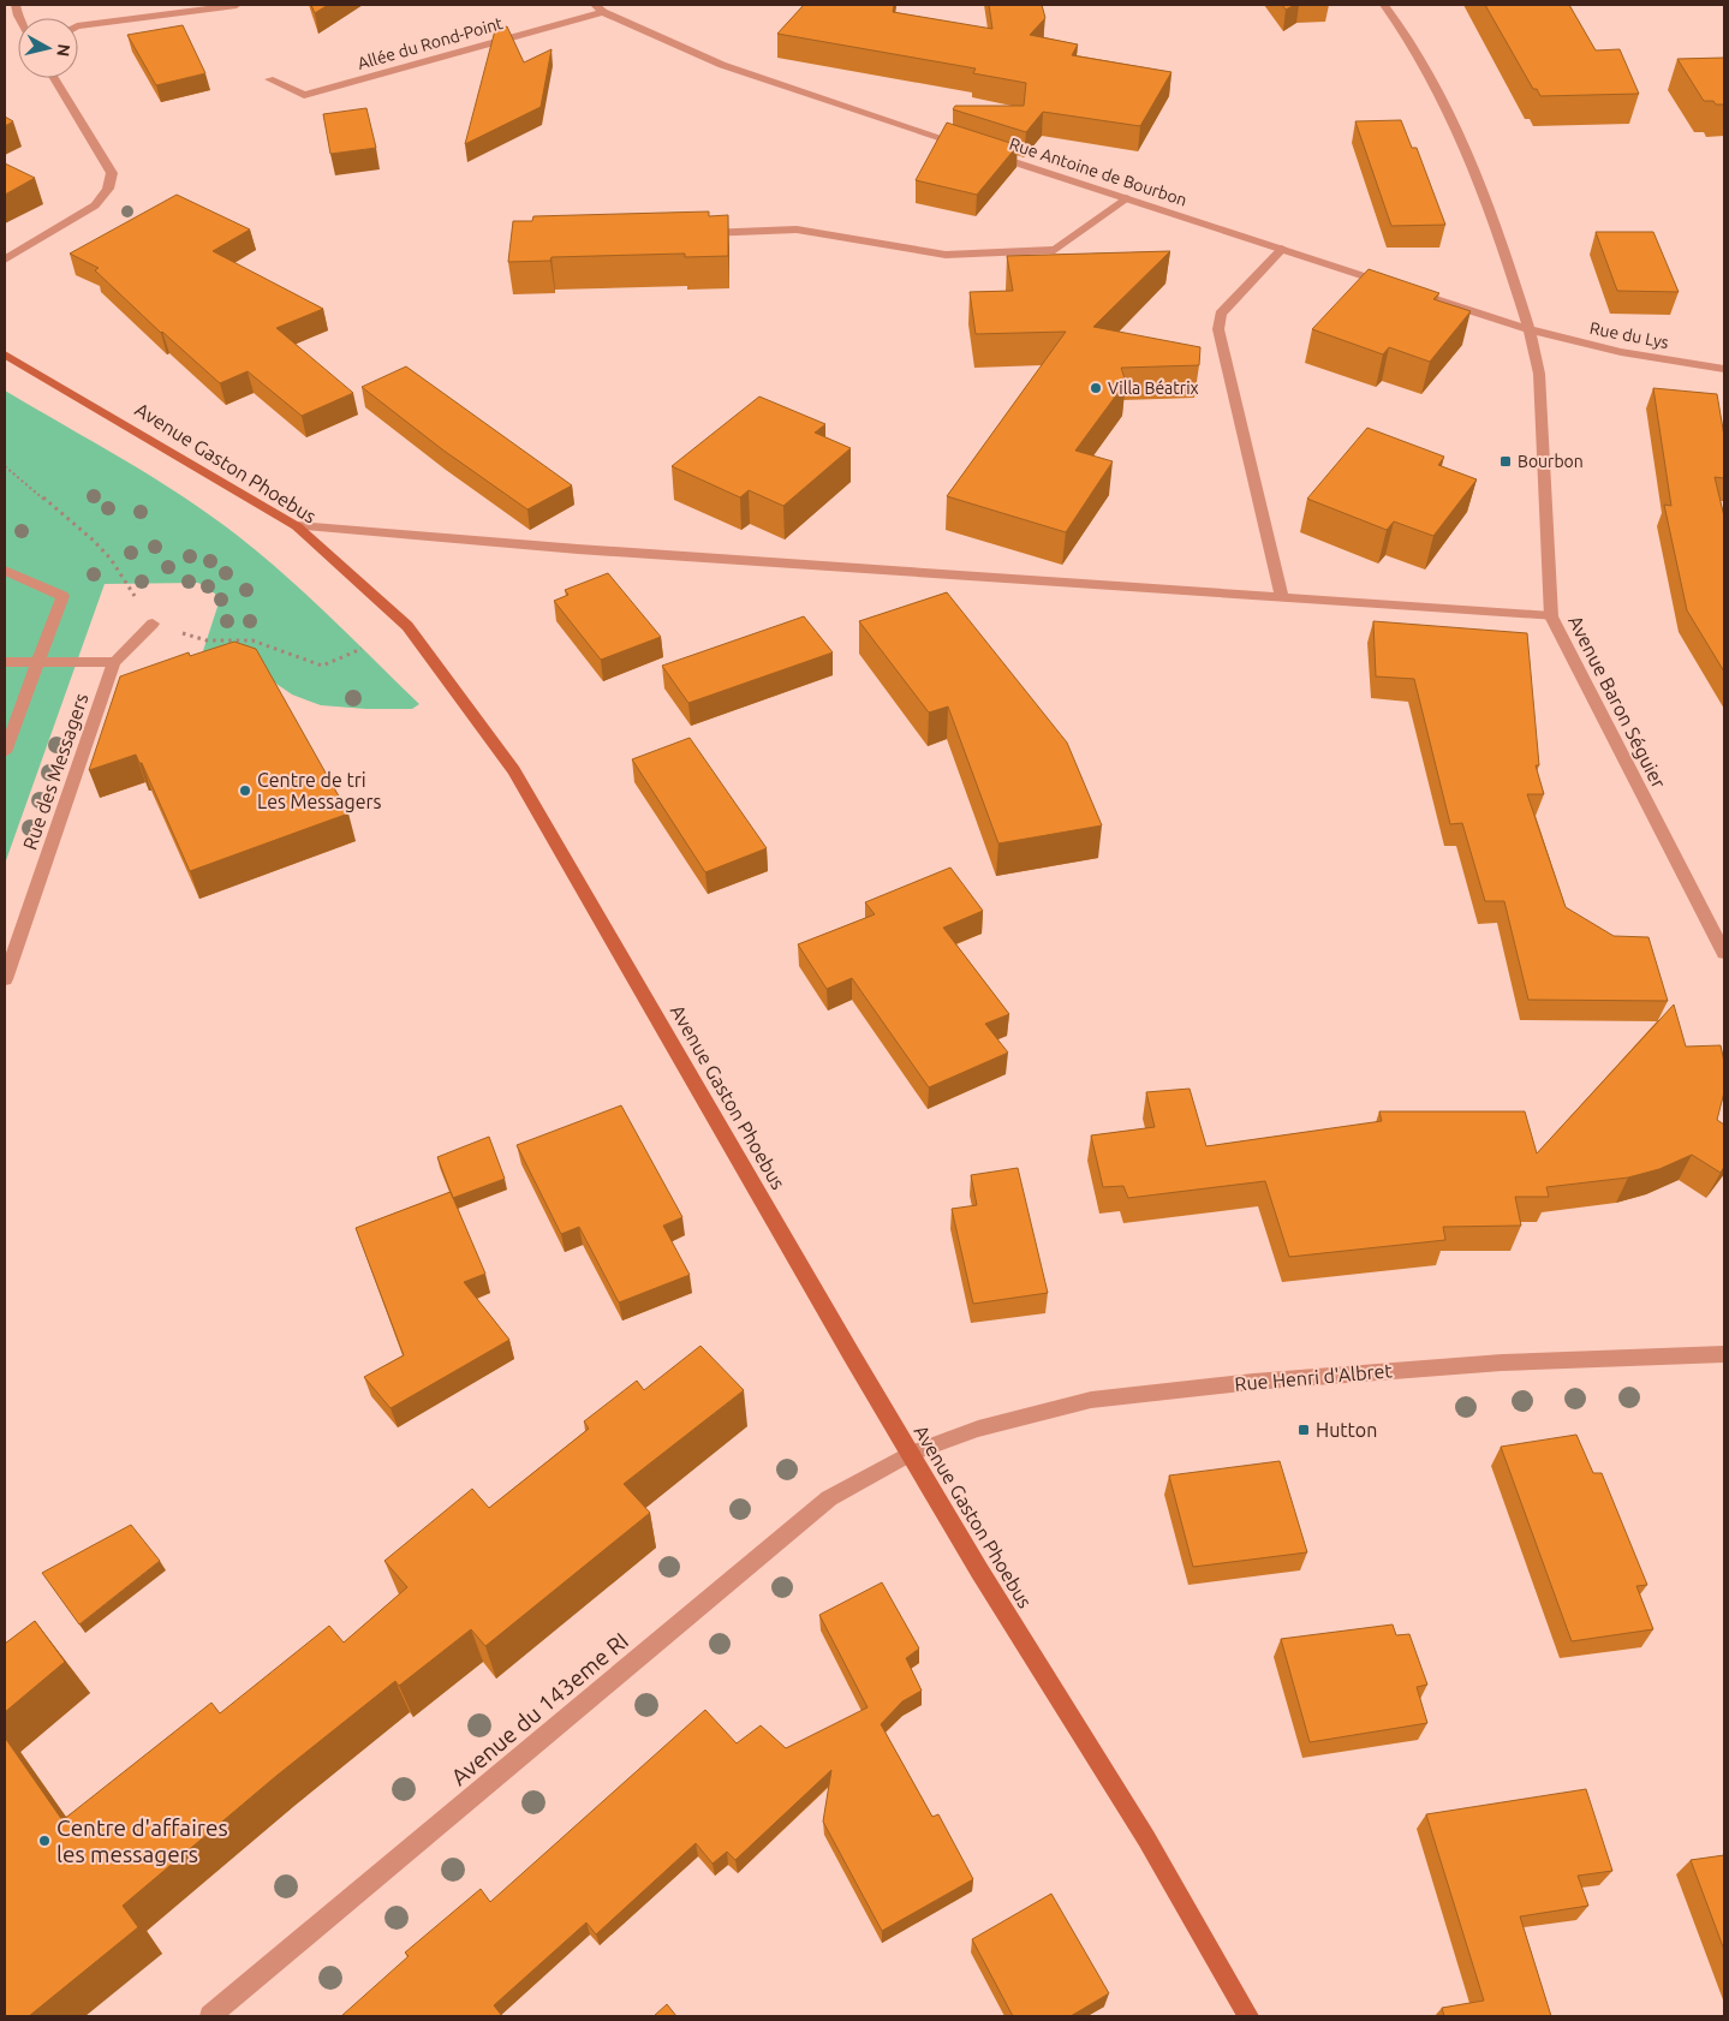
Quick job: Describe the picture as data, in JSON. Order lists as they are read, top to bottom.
{
  "streets": {
    "main road": ["Avenue Gaston Phoebus"],
    "street": [
      "Allée du Rond-Point",
      "Rue Antoine de Bourbon",
      "Rue du Lys",
      "Avenue Baron Séguier",
      "Rue des Messagers",
      "Rue Henri d'Albret",
      "Avenue du 143eme RI"
    ]
  },
  "crossings": [
    ["Allée du Rond-Point", "Rue Antoine de Bourbon"],
    ["Rue Antoine de Bourbon", "Rue du Lys"],
    ["Rue Antoine de Bourbon", "Avenue Baron Séguier"],
    ["Rue du Lys", "Avenue Baron Séguier"],
    ["Avenue Gaston Phoebus", "Rue Henri d'Albret"],
    ["Avenue Gaston Phoebus", "Avenue du 143eme RI"],
    ["Rue Henri d'Albret", "Avenue du 143eme RI"]
  ],
  "places": {
    "other": ["Villa Béatrix", "Centre de tri Les Messagers", "Centre d'affaires les messagers"],
    "transit": ["Bourbon", "Hutton"]
  },
  "north": "right"
}
